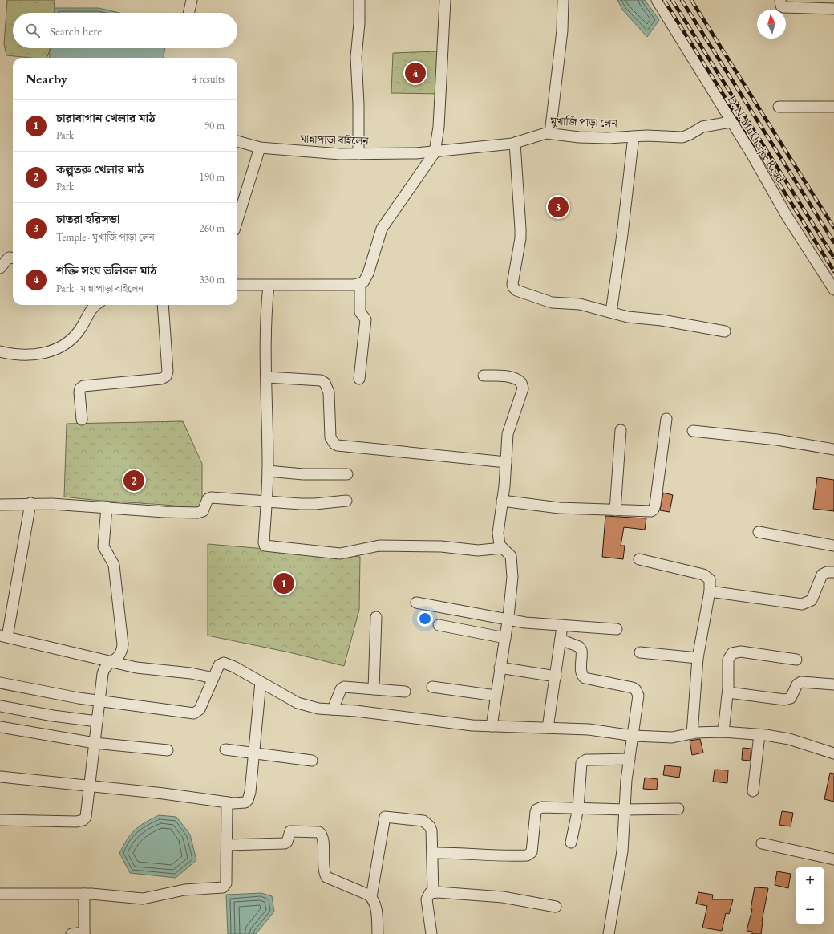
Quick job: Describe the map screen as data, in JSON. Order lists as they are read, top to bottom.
{
  "streets": {
    "street": ["মুখার্জি পাড়া লেন", "D. N. Mukherjee Road", "মান্নাপাড়া বাইলেন"]
  },
  "crossings": [
    ["মুখার্জি পাড়া লেন", "D. N. Mukherjee Road"],
    ["মুখার্জি পাড়া লেন", "মান্নাপাড়া বাইলেন"]
  ],
  "north": "top",
  "page": {
    "search": "Search here",
    "heading": ["Nearby", "4 results"],
    "pins": [
      "4",
      "3",
      "2",
      "1"
    ],
    "list": [
      {
        "mark": "1",
        "name": "চারাবাগান খেলার মাঠ",
        "note": "Park",
        "value": "90 m"
      },
      {
        "mark": "2",
        "name": "কল্পতরু খেলার মাঠ",
        "note": "Park",
        "value": "190 m"
      },
      {
        "mark": "3",
        "name": "চাতরা হরিসভা",
        "note": "Temple · মুখার্জি পাড়া লেন",
        "value": "260 m"
      },
      {
        "mark": "4",
        "name": "শক্তি সংঘ ভলিবল মাঠ",
        "note": "Park · মান্নাপাড়া বাইলেন",
        "value": "330 m"
      }
    ],
    "map_buttons": ["+", "−"]
  }
}
